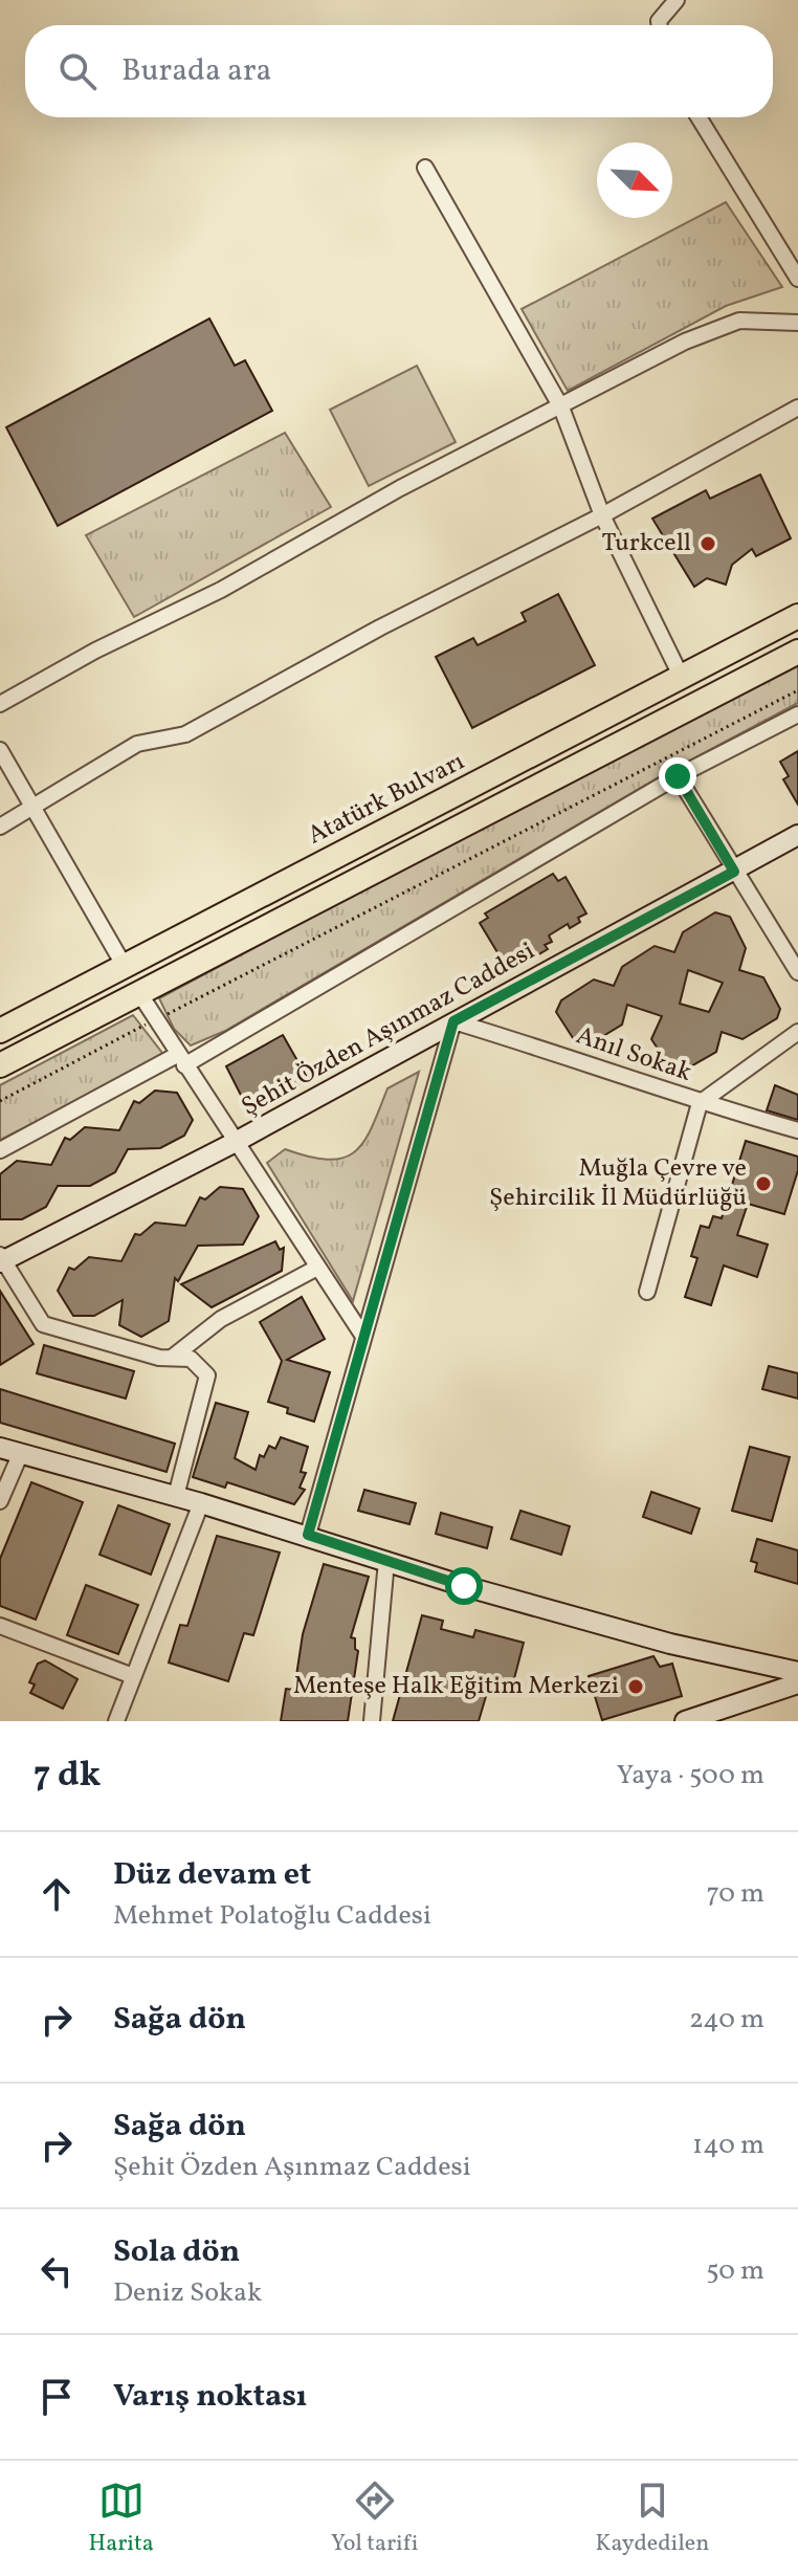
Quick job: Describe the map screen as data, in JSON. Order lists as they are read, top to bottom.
{
  "streets": {
    "main road": ["Atatürk Bulvarı"],
    "street": ["Şehit Özden Aşınmaz Caddesi", "Anıl Sokak"]
  },
  "crossings": [
    ["Şehit Özden Aşınmaz Caddesi", "Anıl Sokak"]
  ],
  "places": ["Turkcell", "Muğla Çevre ve Şehircilik İl Müdürlüğü", "Menteşe Halk Eğitim Merkezi"],
  "north": "bottom right",
  "page": {
    "search": "Burada ara",
    "heading": ["7 dk", "Yaya · 500 m"],
    "list": [
      ["Düz devam et", "Mehmet Polatoğlu Caddesi", "70 m"],
      ["Sağa dön", "240 m"],
      ["Sağa dön", "Şehit Özden Aşınmaz Caddesi", "140 m"],
      ["Sola dön", "Deniz Sokak", "50 m"],
      "Varış noktası"
    ],
    "nav": ["Harita", "Yol tarifi", "Kaydedilen"]
  }
}
